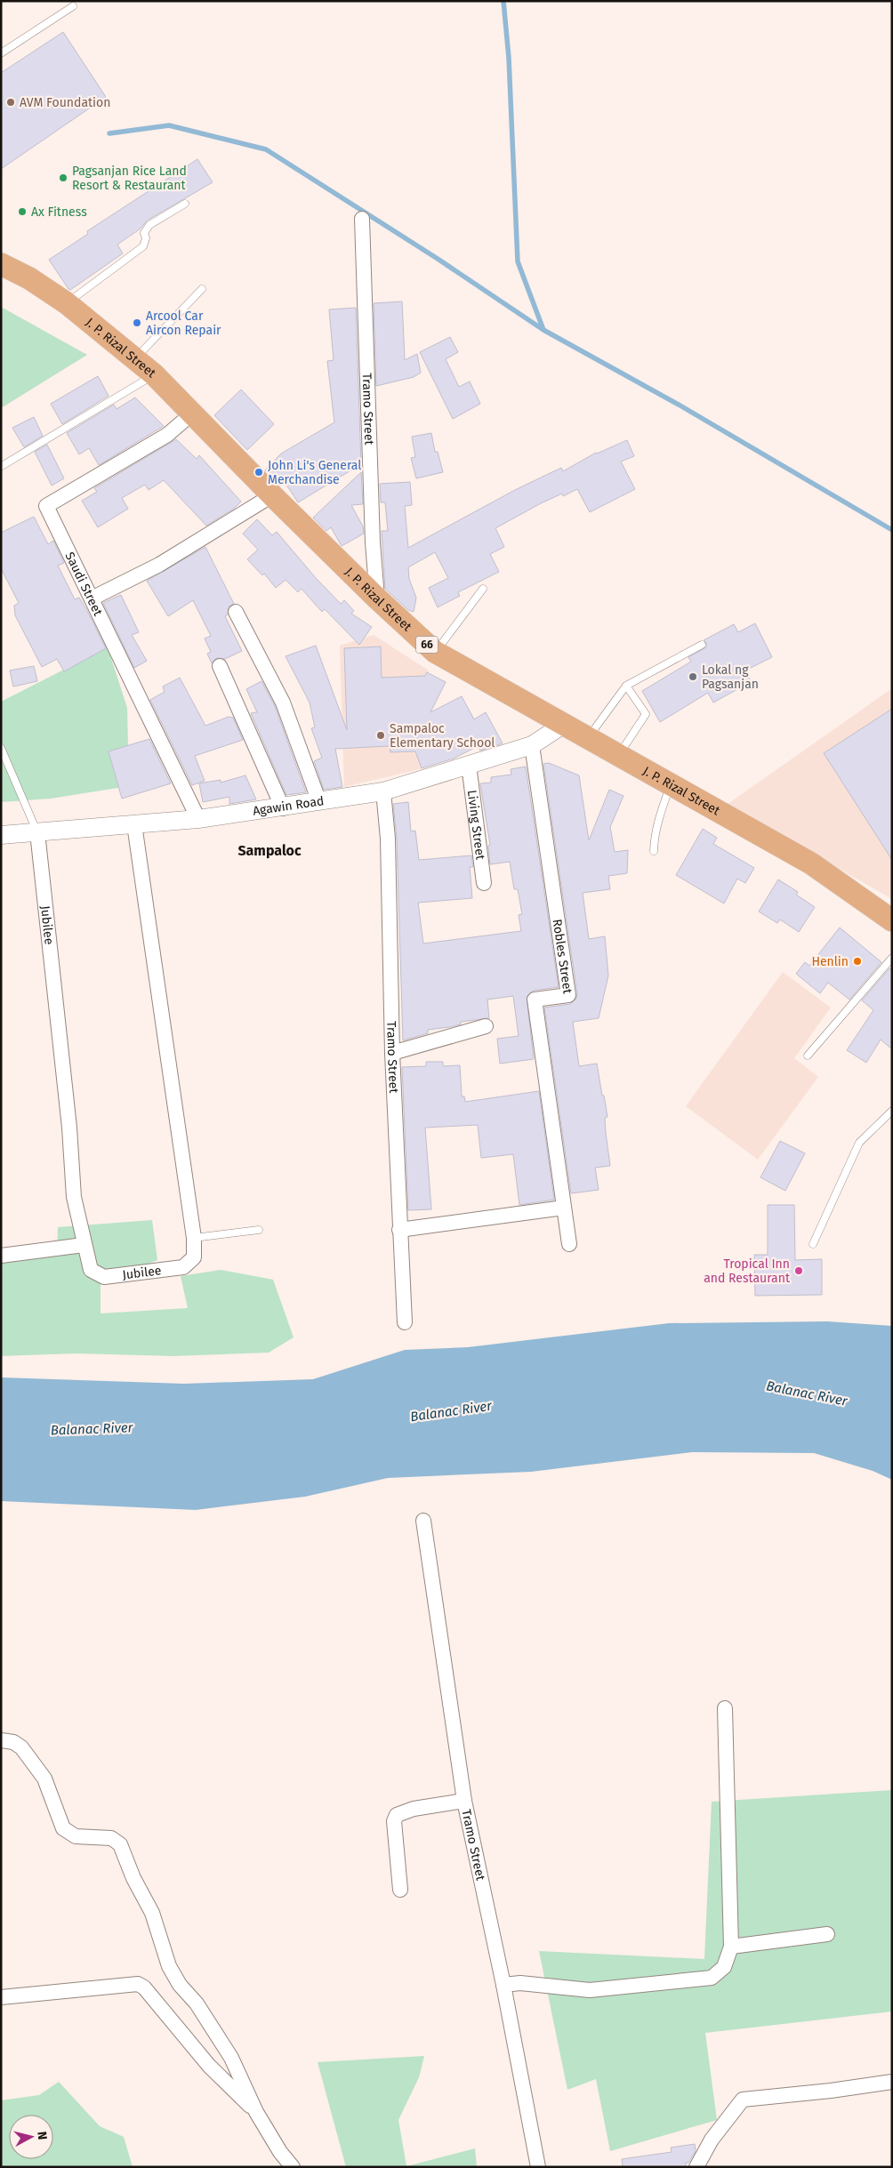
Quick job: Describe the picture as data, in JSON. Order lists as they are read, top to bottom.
{
  "streets": {
    "main road": ["J. P. Rizal Street", "66"],
    "street": [
      "Tramo Street",
      "Saudi Street",
      "Agawin Road",
      "Living Street",
      "Jubilee",
      "Robles Street"
    ]
  },
  "crossings": [
    ["J. P. Rizal Street", "Tramo Street"],
    ["J. P. Rizal Street", "Saudi Street"],
    ["J. P. Rizal Street", "Agawin Road"],
    ["Tramo Street", "Agawin Road"],
    ["Saudi Street", "Agawin Road"],
    ["Agawin Road", "Living Street"],
    ["Agawin Road", "Jubilee"],
    ["Agawin Road", "Robles Street"]
  ],
  "districts": ["Sampaloc"],
  "water": ["Balanac River"],
  "places": [
    "AVM Foundation",
    "Pagsanjan Rice Land Resort & Restaurant",
    "Ax Fitness",
    "Arcool Car Aircon Repair",
    "John Li's General Merchandise",
    "Lokal ng Pagsanjan",
    "Sampaloc Elementary School",
    "Henlin",
    "Tropical Inn and Restaurant"
  ],
  "north": "right"
}
